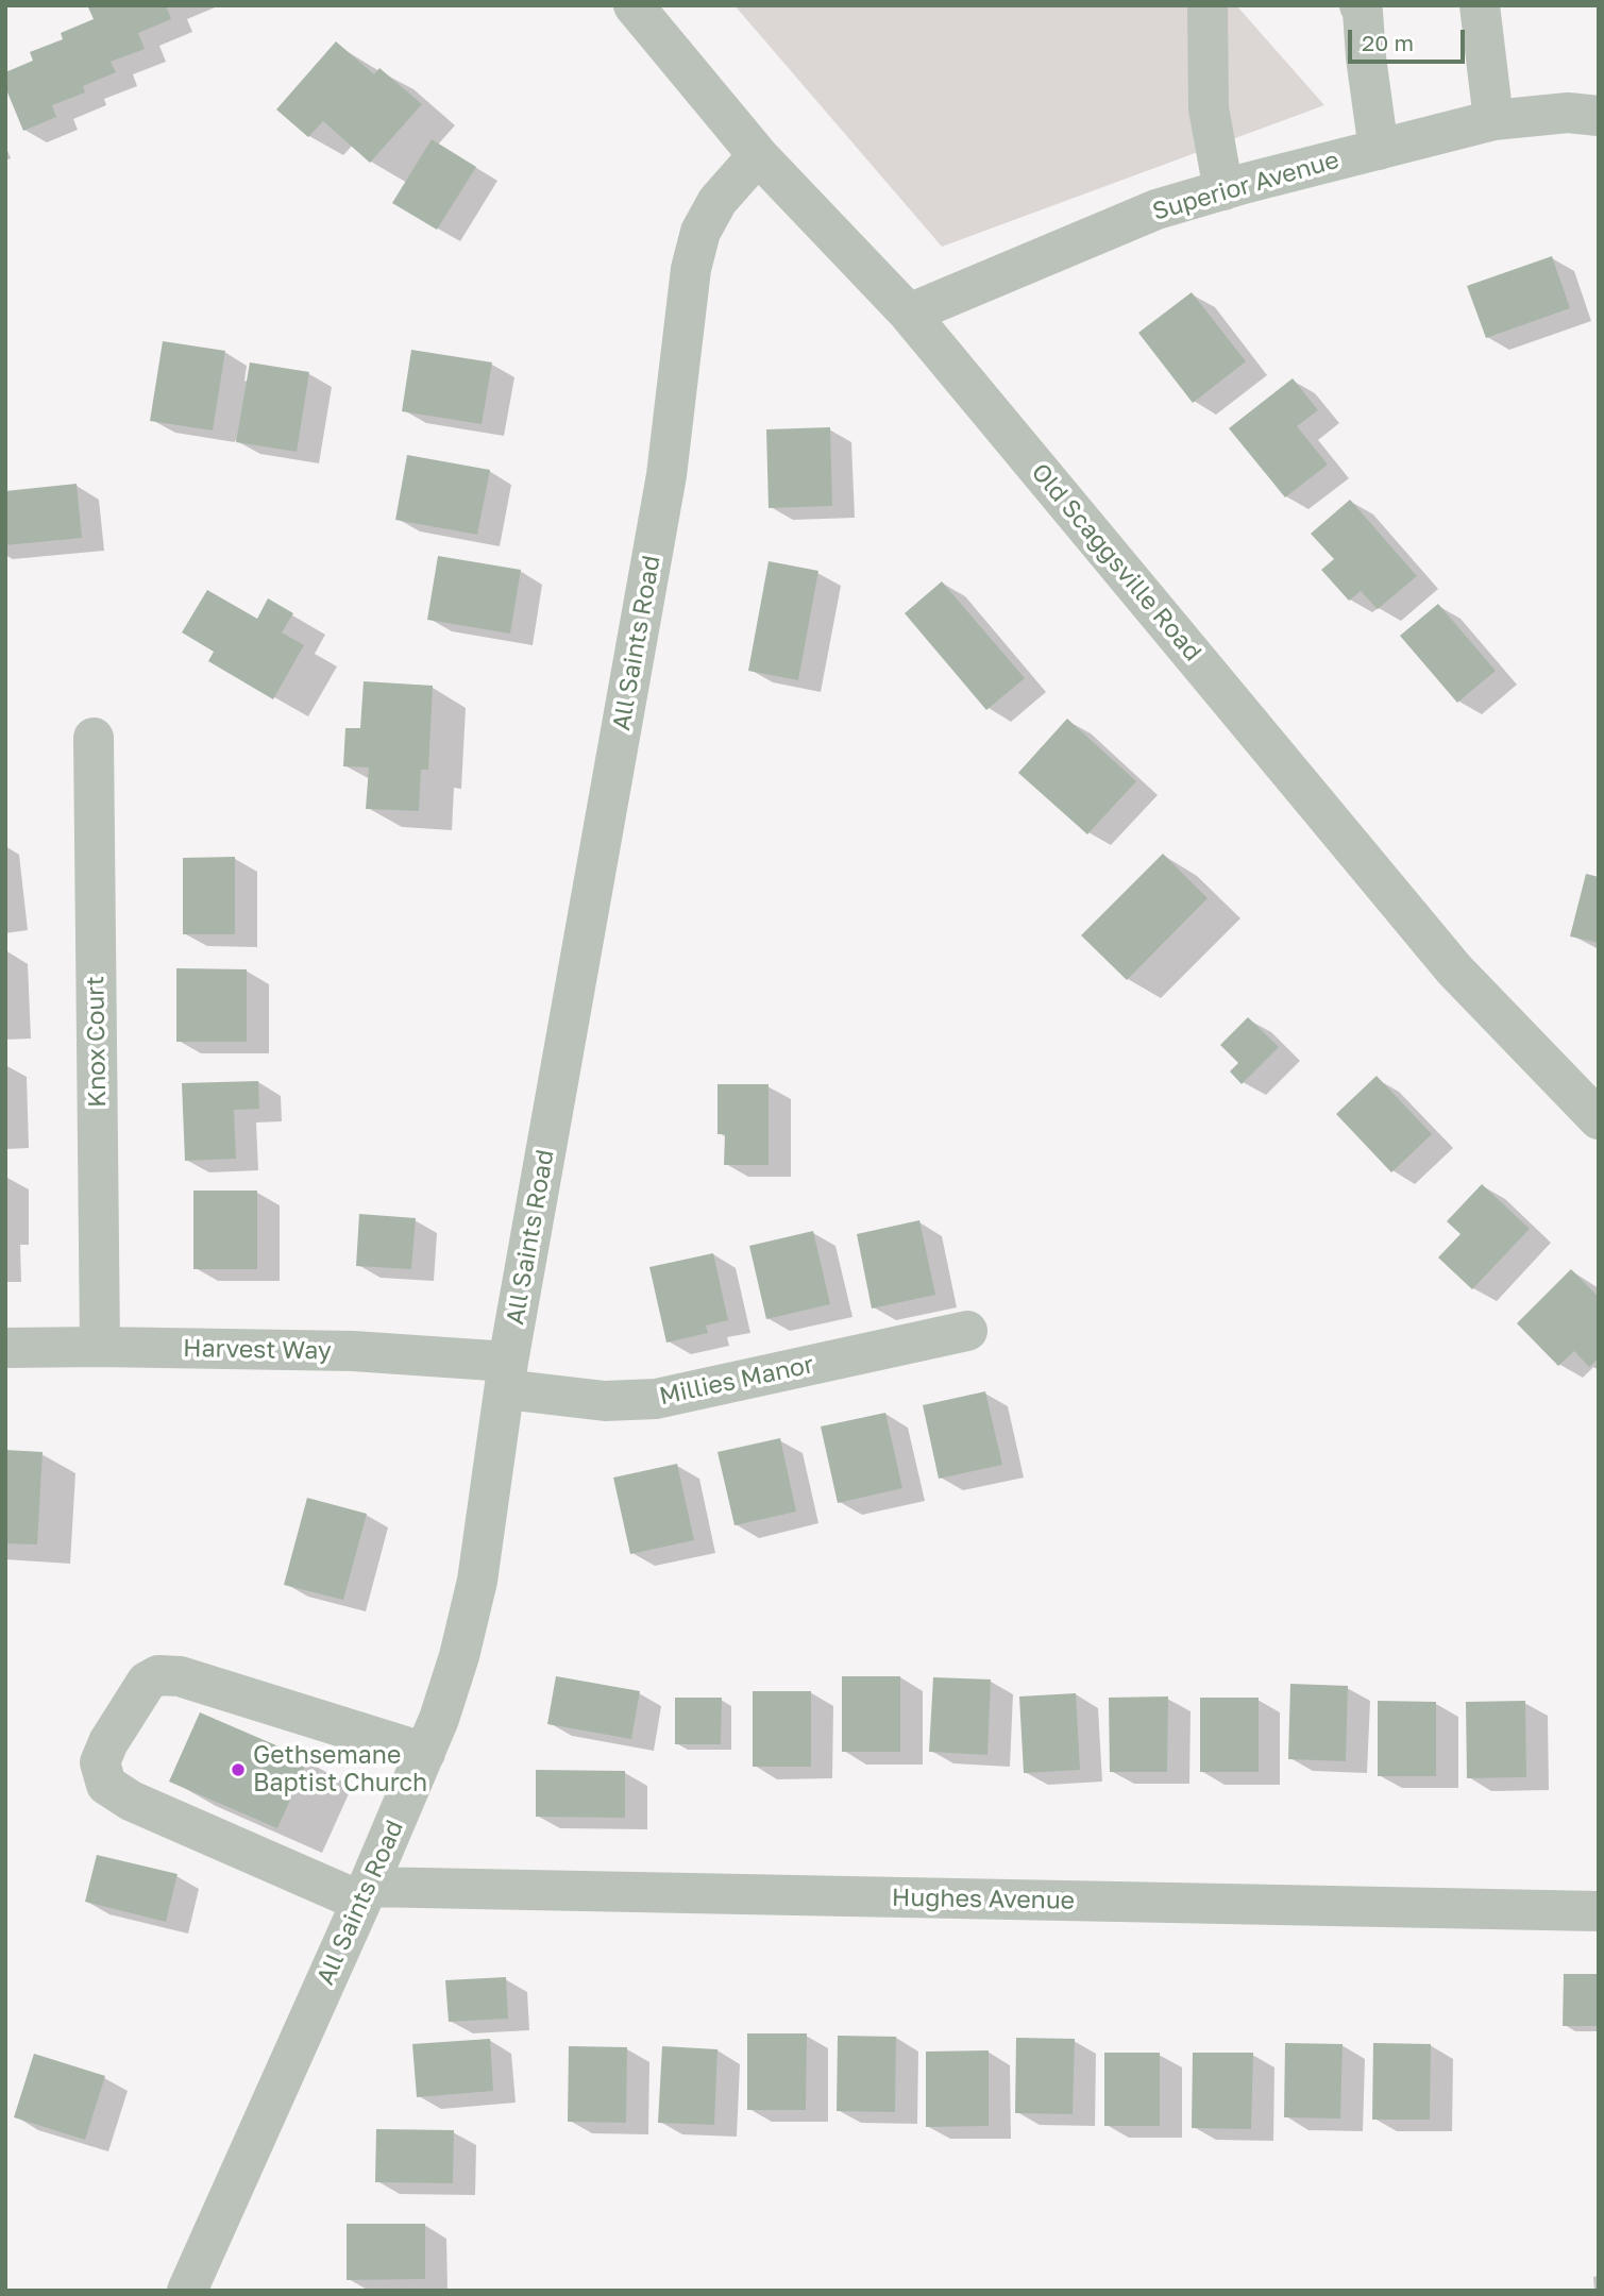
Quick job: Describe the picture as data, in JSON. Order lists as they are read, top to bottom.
{
  "streets": {
    "street": [
      "Superior Avenue",
      "Old Scaggsville Road",
      "All Saints Road",
      "Knox Court",
      "Harvest Way",
      "Millies Manor",
      "Hughes Avenue"
    ]
  },
  "crossings": [
    ["Superior Avenue", "Old Scaggsville Road"],
    ["Old Scaggsville Road", "All Saints Road"],
    ["All Saints Road", "Harvest Way"],
    ["All Saints Road", "Millies Manor"],
    ["All Saints Road", "Hughes Avenue"],
    ["Knox Court", "Harvest Way"],
    ["Harvest Way", "Millies Manor"]
  ],
  "places": ["Gethsemane Baptist Church"],
  "scale_bar": "20 m"
}
